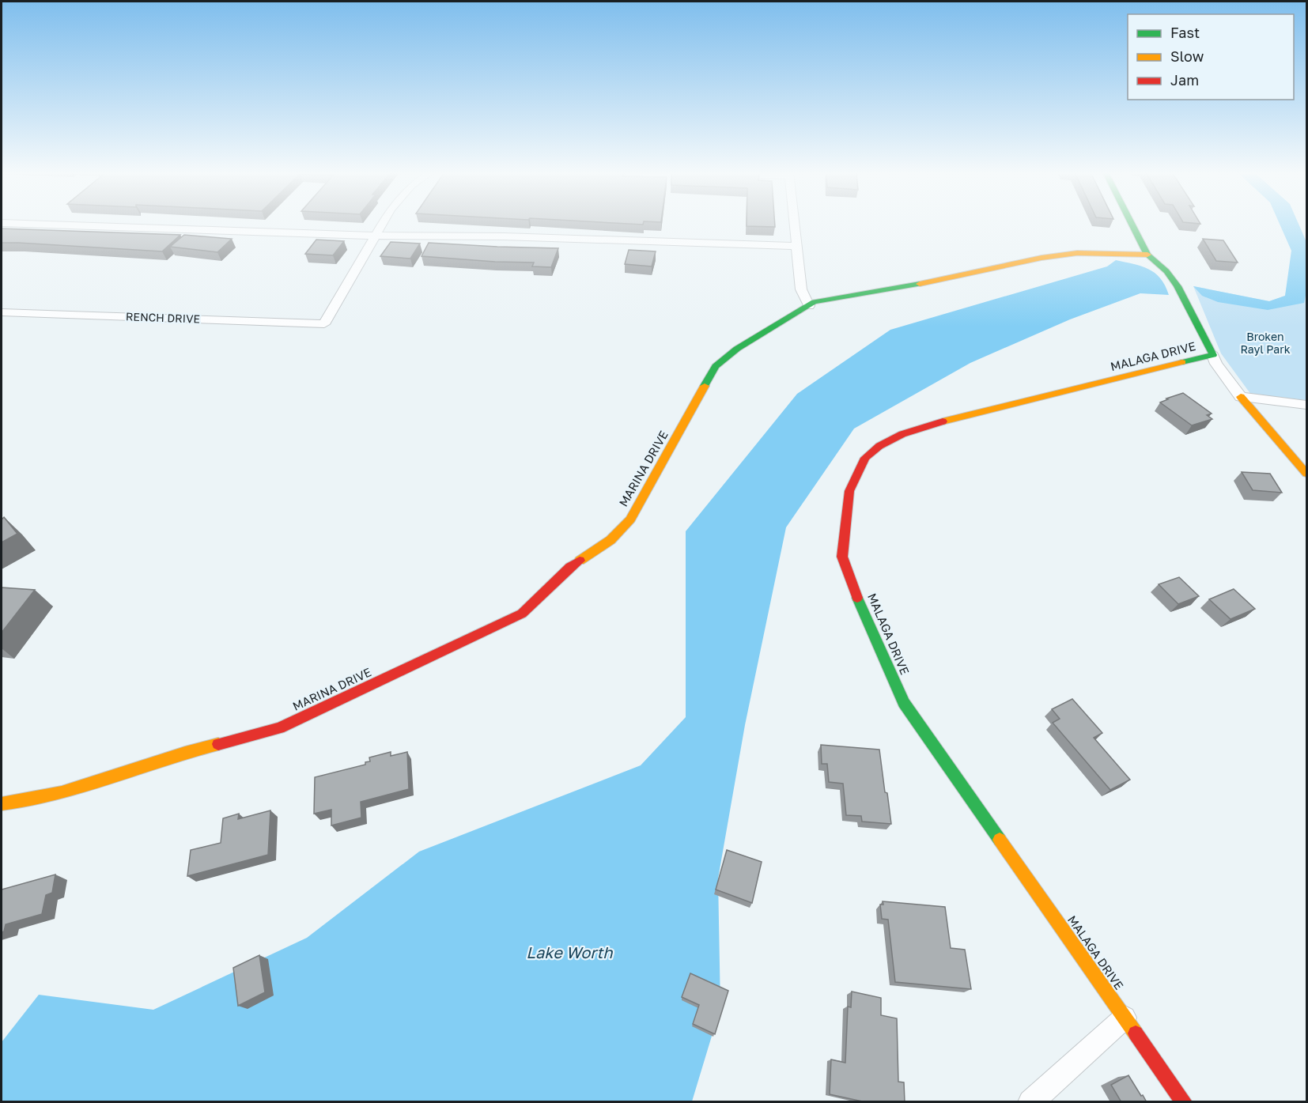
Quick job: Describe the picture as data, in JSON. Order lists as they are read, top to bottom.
{
  "streets": {
    "street": ["RENCH DRIVE", "MALAGA DRIVE", "MARINA DRIVE"]
  },
  "water": ["Lake Worth"],
  "parks": ["Broken Rayl Park"],
  "legend": ["Fast", "Slow", "Jam"]
}
